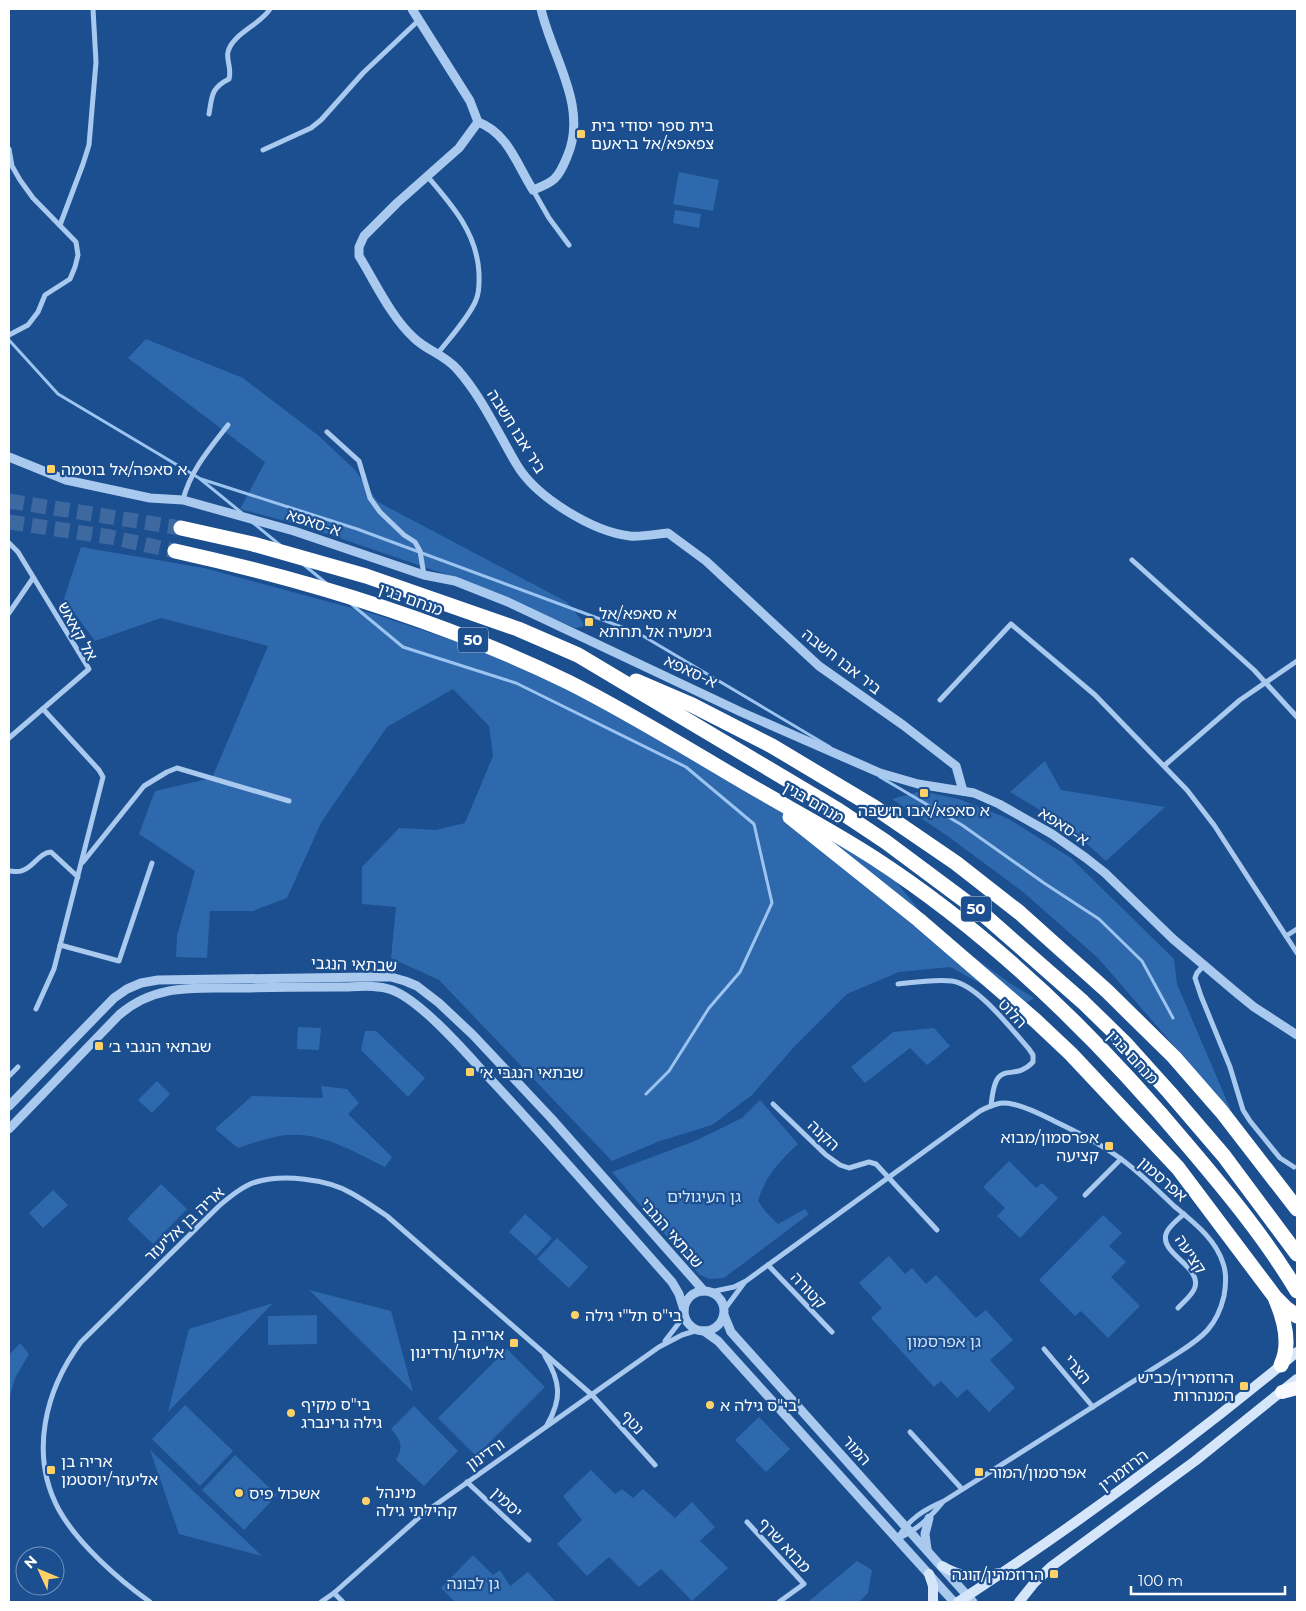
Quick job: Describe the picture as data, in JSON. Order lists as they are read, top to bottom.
{
  "streets": {
    "highway": ["מנחם בגין", "50"],
    "main road": ["הרוזמרין"],
    "street": [
      "ביר אבו חשבה",
      "א-סאפא",
      "אל קאאש",
      "שבתאי הנגבי",
      "הלוט",
      "הקנה",
      "אפרסמון",
      "אריה בן אליעזר",
      "קציעה",
      "קטורה",
      "הצרי",
      "נטף",
      "המור",
      "ורדינון",
      "יסמין",
      "מבוא שרף"
    ]
  },
  "crossings": [
    ["ביר אבו חשבה", "א-סאפא"],
    ["שבתאי הנגבי", "אפרסמון"],
    ["שבתאי הנגבי", "המור"],
    ["שבתאי הנגבי", "ורדינון"],
    ["הלוט", "אפרסמון"],
    ["הקנה", "אפרסמון"],
    ["אפרסמון", "קציעה"],
    ["אפרסמון", "קטורה"],
    ["אפרסמון", "הצרי"],
    ["אפרסמון", "המור"],
    ["אפרסמון", "ורדינון"],
    ["אריה בן אליעזר", "נטף"],
    ["אריה בן אליעזר", "ורדינון"],
    ["נטף", "ורדינון"],
    ["המור", "ורדינון"],
    ["המור", "הרוזמרין"],
    ["ורדינון", "יסמין"]
  ],
  "parks": ["גן העיגולים", "גן אפרסמון", "גן לבונה"],
  "places": {
    "transit": [
      "בית ספר יסודי בית צפאפא/אל בראעם",
      "א סאפה/אל בוטמה",
      "א סאפא/אל ג׳מעיה אל תחתא",
      "א סאפא/אבו ח׳שבה",
      "שבתאי הנגבי ב׳",
      "שבתאי הנגבי א׳",
      "אפרסמון/מבוא קציעה",
      "אריה בן אליעזר/ורדינון",
      "הרוזמרין/כביש המנהרות",
      "אריה בן אליעזר/יוסטמן",
      "אפרסמון/המור",
      "הרוזמרין/דוגה"
    ],
    "other": [
      "בי\"ס תל\"י גילה",
      "בי\"ס גילה א'",
      "בי\"ס מקיף גילה גרינברג",
      "אשכול פיס",
      "מינהל קהילתי גילה"
    ]
  },
  "scale_bar": "100 m",
  "north": "top left"
}
